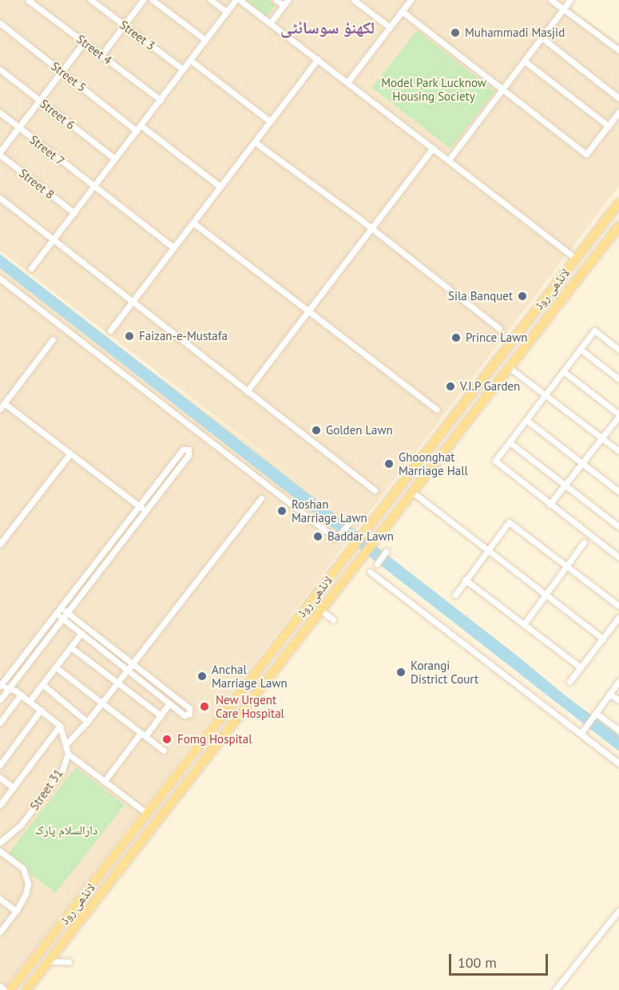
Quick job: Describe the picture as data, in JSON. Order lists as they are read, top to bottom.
{
  "streets": {
    "main road": ["لانڈھی روڈ"],
    "street": [
      "Street 3",
      "Street 4",
      "Street 5",
      "Street 6",
      "Street 7",
      "Street 8",
      "Street 31"
    ]
  },
  "districts": ["لکھنؤ سوسائٹی"],
  "parks": ["Model Park Lucknow Housing Society", "دارالسلام پارک"],
  "places": [
    "Muhammadi Masjid",
    "Sila Banquet",
    "Faizan-e-Mustafa",
    "Prince Lawn",
    "V.I.P Garden",
    "Golden Lawn",
    "Ghoonghat Marriage Hall",
    "Roshan Marriage Lawn",
    "Baddar Lawn",
    "Korangi District Court",
    "Anchal Marriage Lawn",
    "New Urgent Care Hospital",
    "Fomg Hospital"
  ],
  "scale_bar": "100 m"
}
